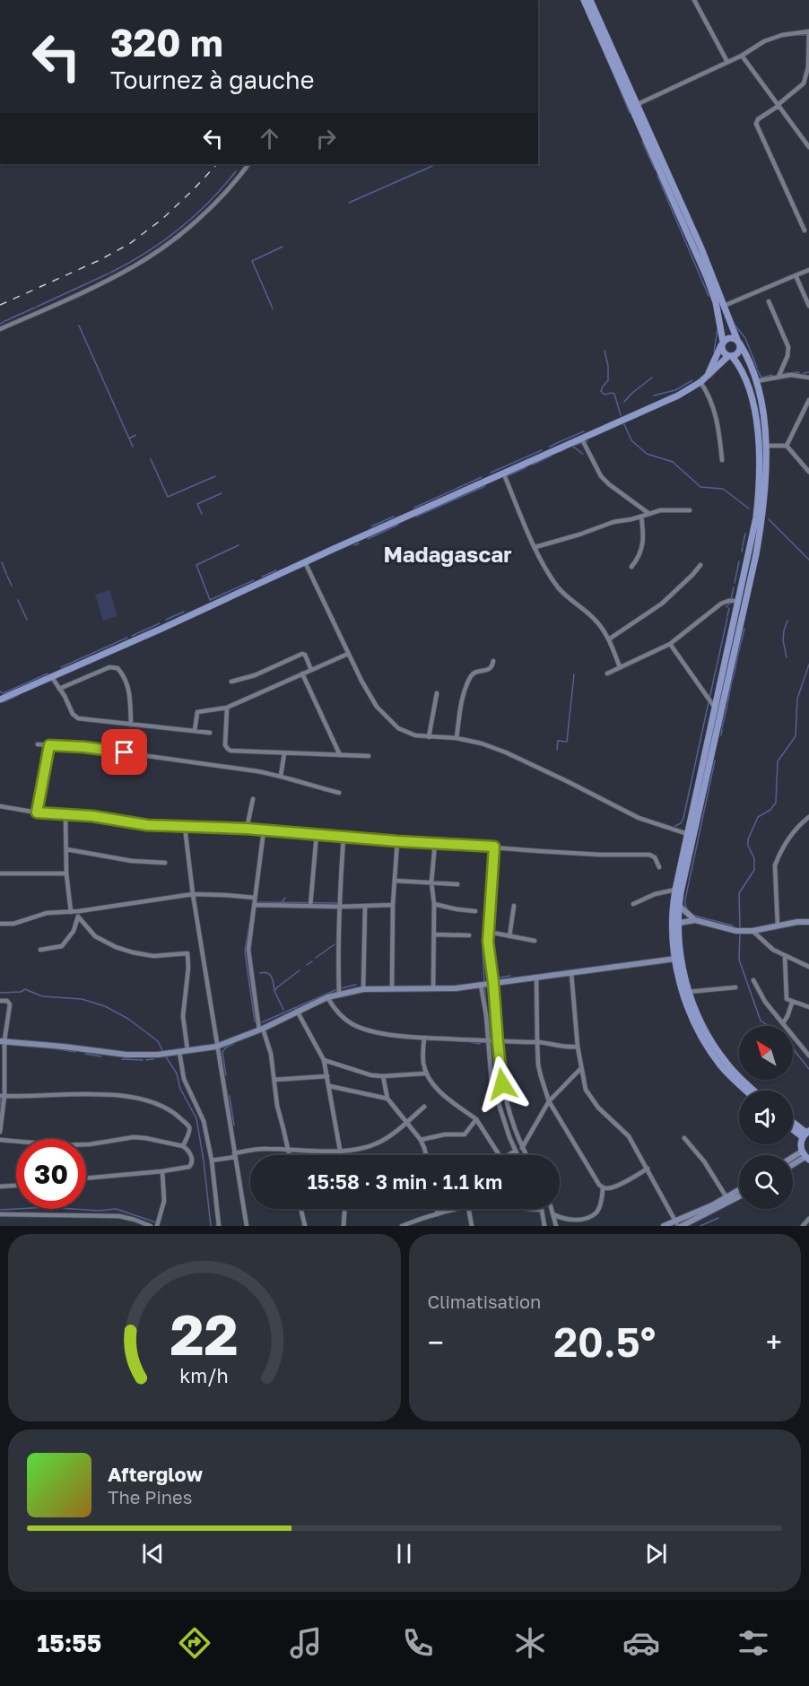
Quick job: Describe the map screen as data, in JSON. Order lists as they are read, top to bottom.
{
  "districts": ["Madagascar"],
  "north": "top left",
  "page": {
    "turn": ["320 m", "Tournez à gauche"],
    "limit": "30",
    "trip": "15:58 · 3 min · 1.1 km",
    "tile": "Climatisation",
    "heat": ["−", "20.5°", "+"],
    "song": ["Afterglow", "The Pines"],
    "tabs": "15:55",
    "gauge": ["22", "km/h"]
  }
}
